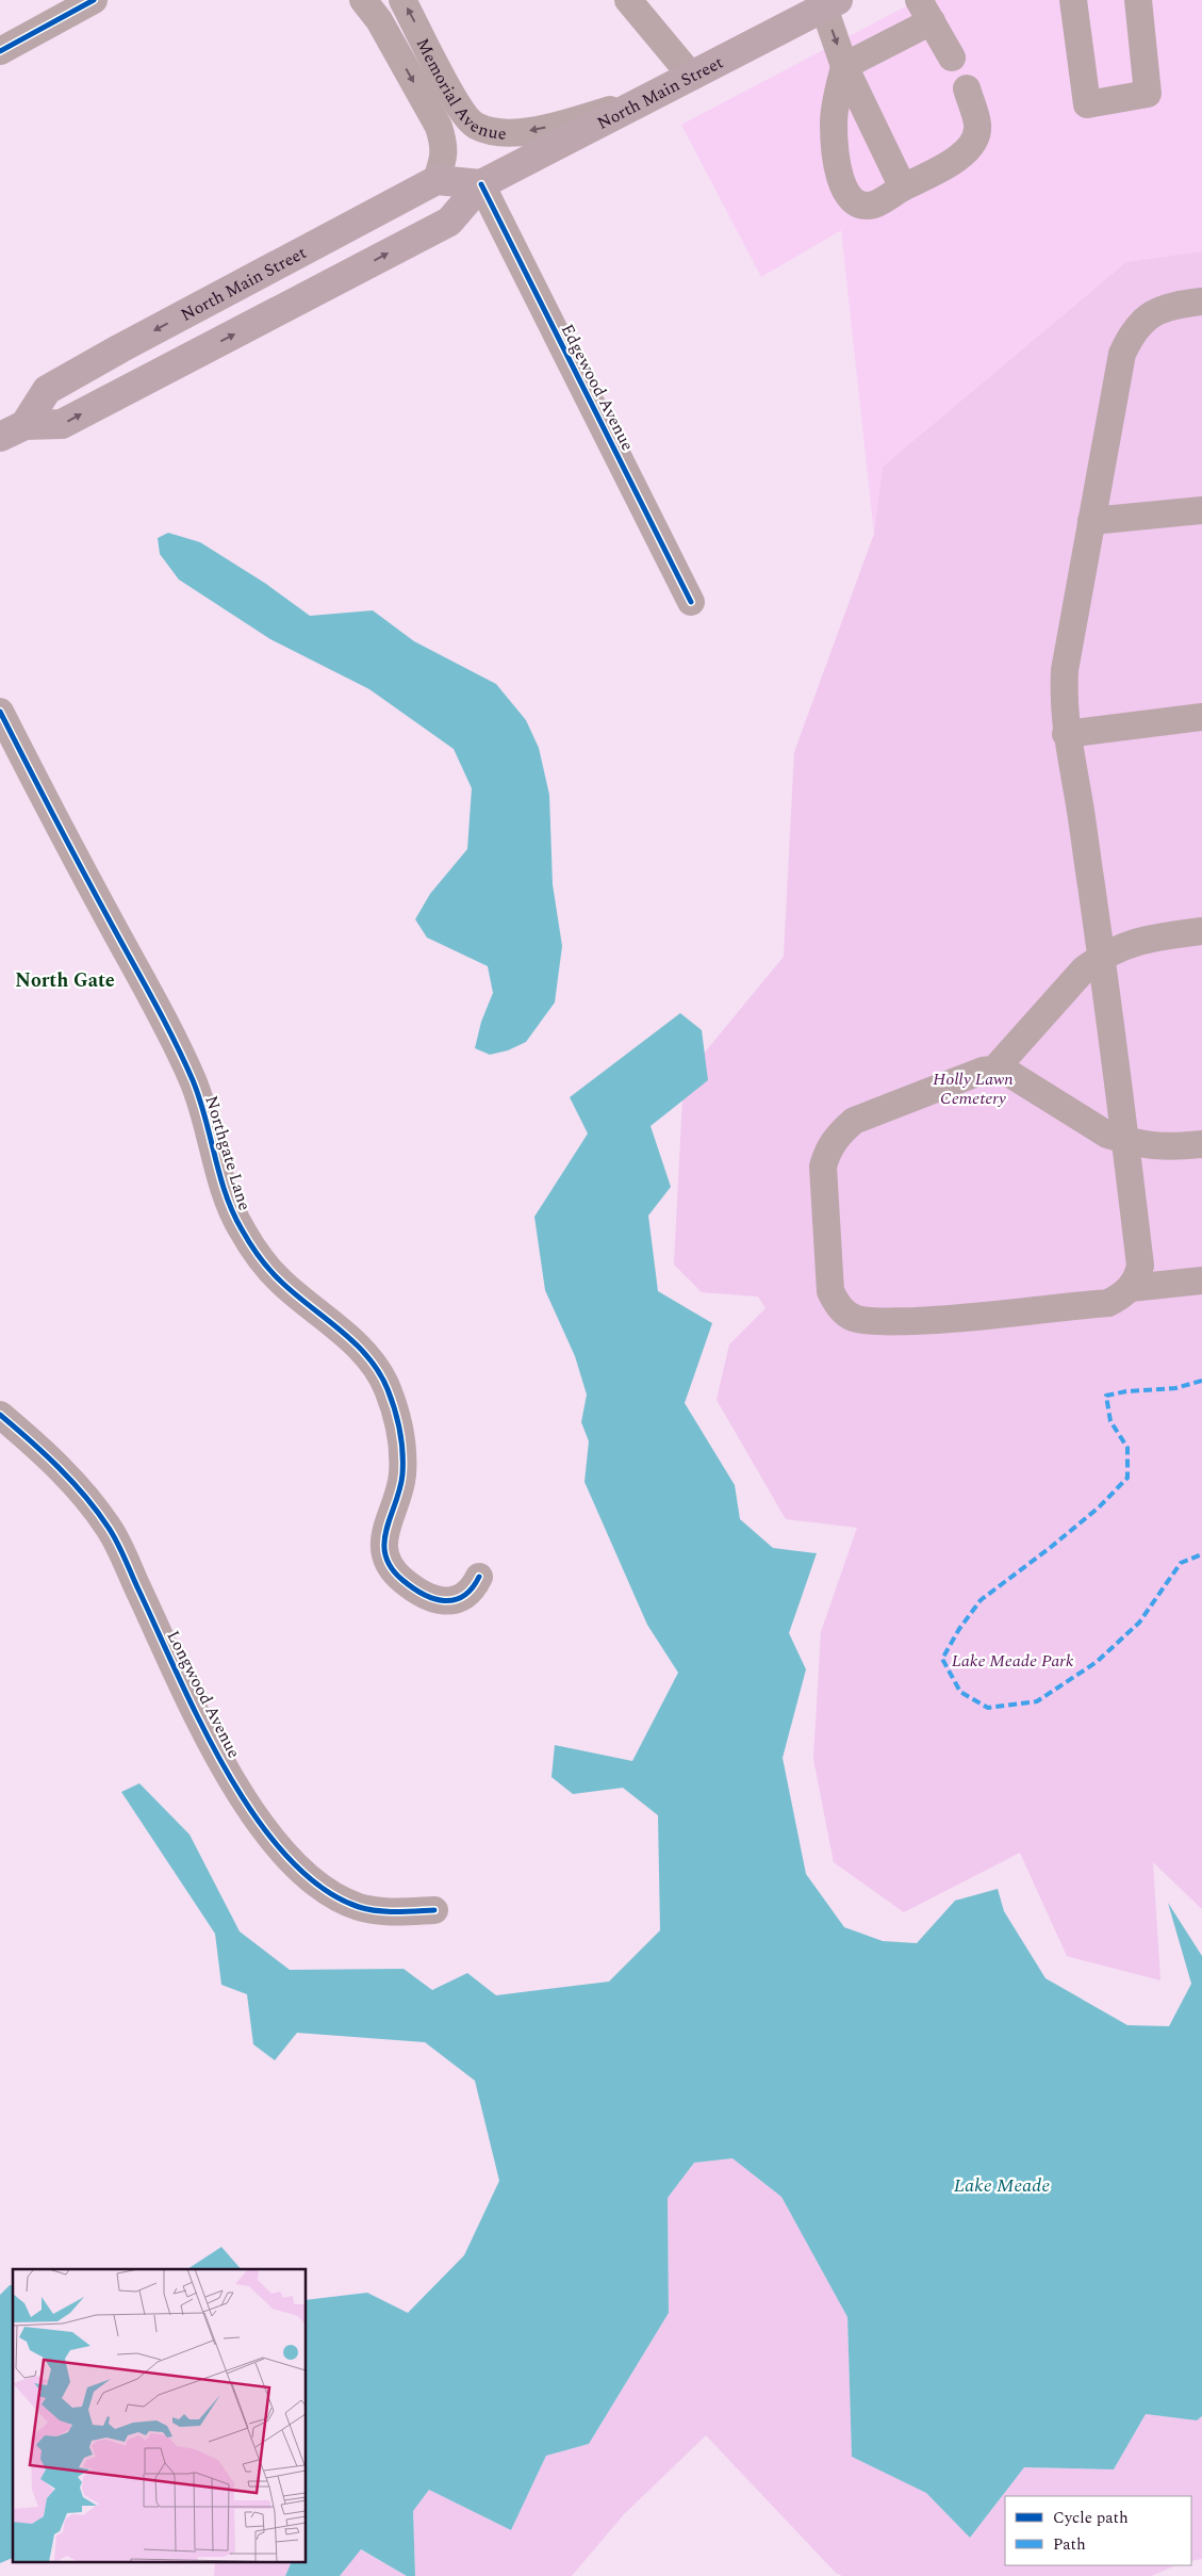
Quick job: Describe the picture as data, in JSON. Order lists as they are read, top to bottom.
{
  "streets": {
    "main road": ["North Main Street"],
    "street": [
      "Memorial Avenue",
      "Edgewood Avenue",
      "Northgate Lane",
      "Longwood Avenue"
    ]
  },
  "crossings": [
    ["Memorial Avenue", "North Main Street"],
    ["North Main Street", "Edgewood Avenue"]
  ],
  "districts": ["North Gate"],
  "water": ["Lake Meade"],
  "parks": ["Holly Lawn Cemetery", "Lake Meade Park"],
  "legend": ["Cycle path", "Path"]
}
